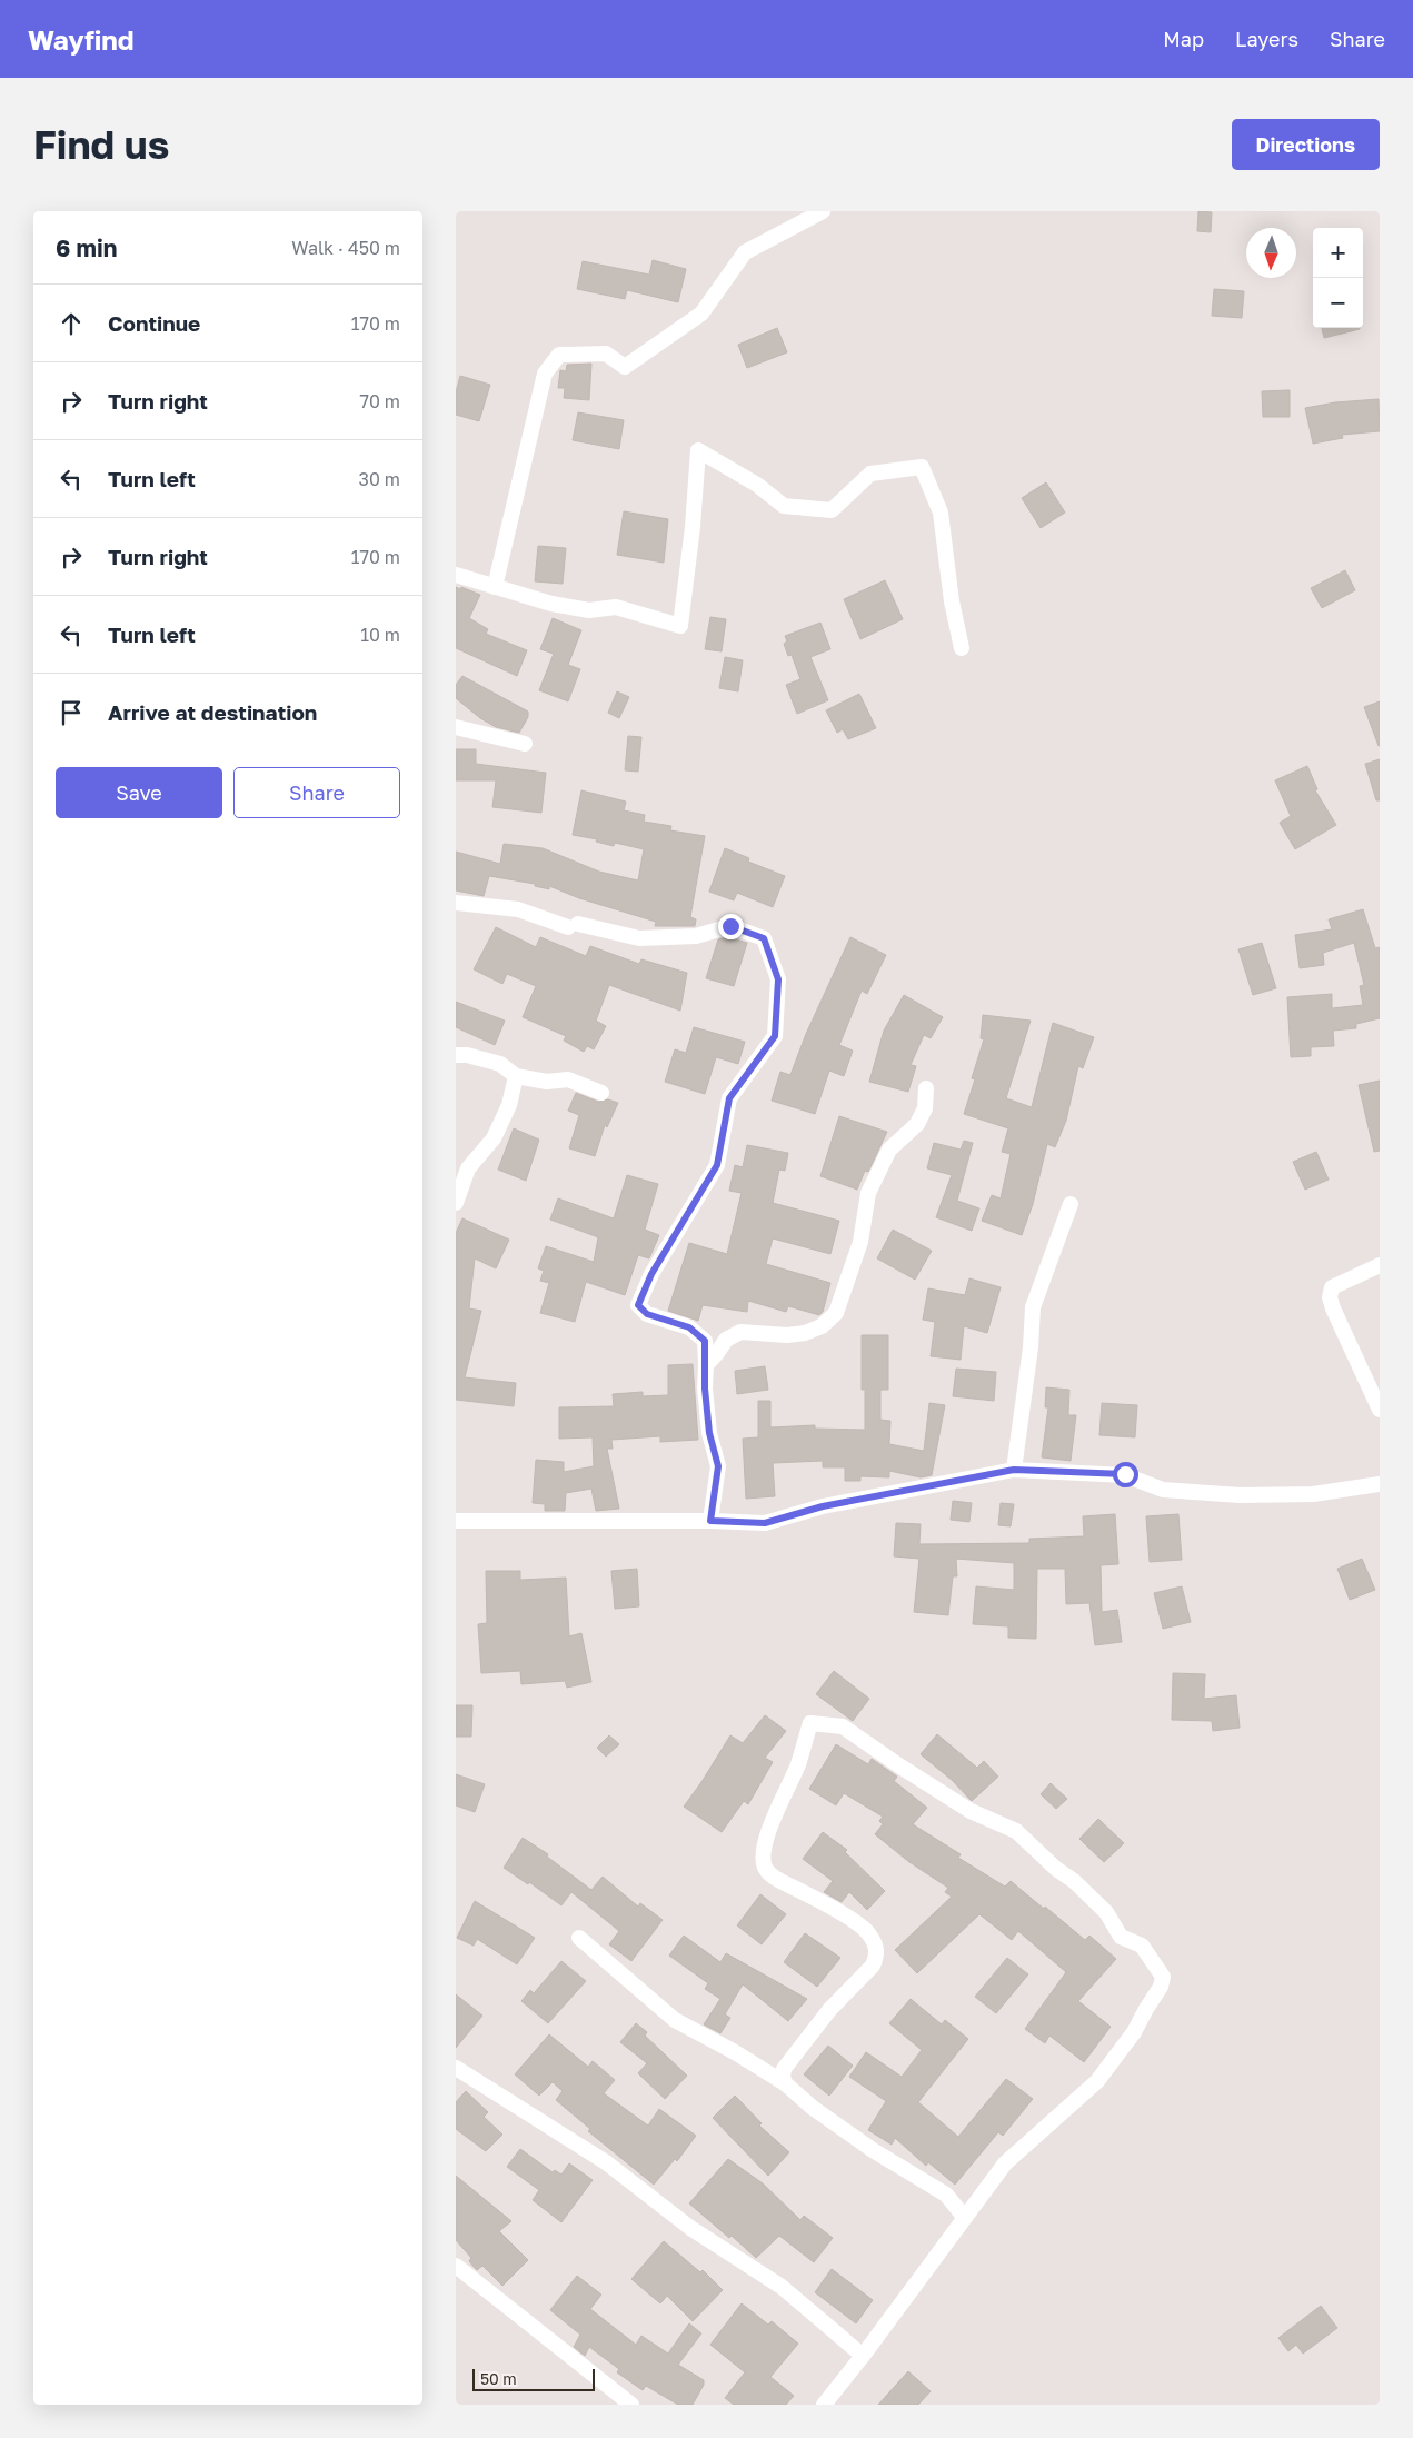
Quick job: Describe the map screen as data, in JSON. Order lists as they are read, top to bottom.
{
  "scale_bar": "50 m",
  "north": "bottom",
  "page": {
    "header": "Wayfind",
    "nav": ["Map", "Layers", "Share"],
    "buttons": [
      "Directions",
      ["Save", "Share"]
    ],
    "title": "Find us",
    "heading": ["6 min", "Walk · 450 m"],
    "map_buttons": ["+", "−"],
    "list": [
      ["Continue", "170 m"],
      ["Turn right", "70 m"],
      ["Turn left", "30 m"],
      ["Turn right", "170 m"],
      ["Turn left", "10 m"],
      "Arrive at destination"
    ],
    "scale": "50 m"
  }
}
